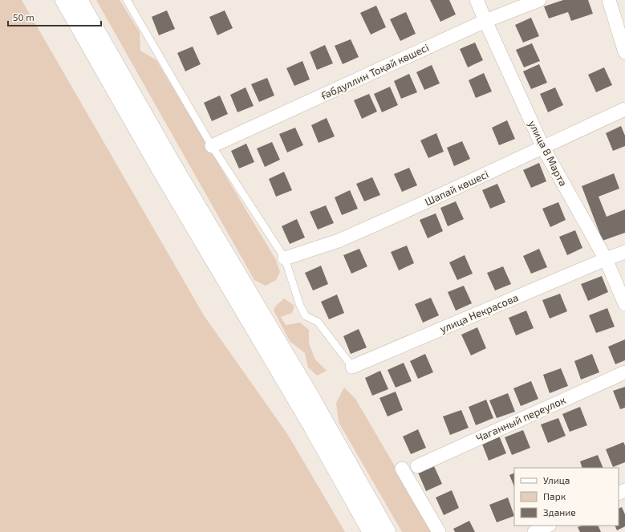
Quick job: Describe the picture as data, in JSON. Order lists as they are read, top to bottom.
{
  "streets": {
    "street": [
      "Ғабдуллин Тоқай көшесі",
      "улица 8 Марта",
      "Шапай көшесі",
      "улица Некрасова",
      "Чаганный переулок"
    ]
  },
  "crossings": [
    ["Ғабдуллин Тоқай көшесі", "улица 8 Марта"],
    ["улица 8 Марта", "Шапай көшесі"],
    ["улица 8 Марта", "улица Некрасова"]
  ],
  "legend": ["Улица", "Парк", "Здание"],
  "scale_bar": "50 m"
}
